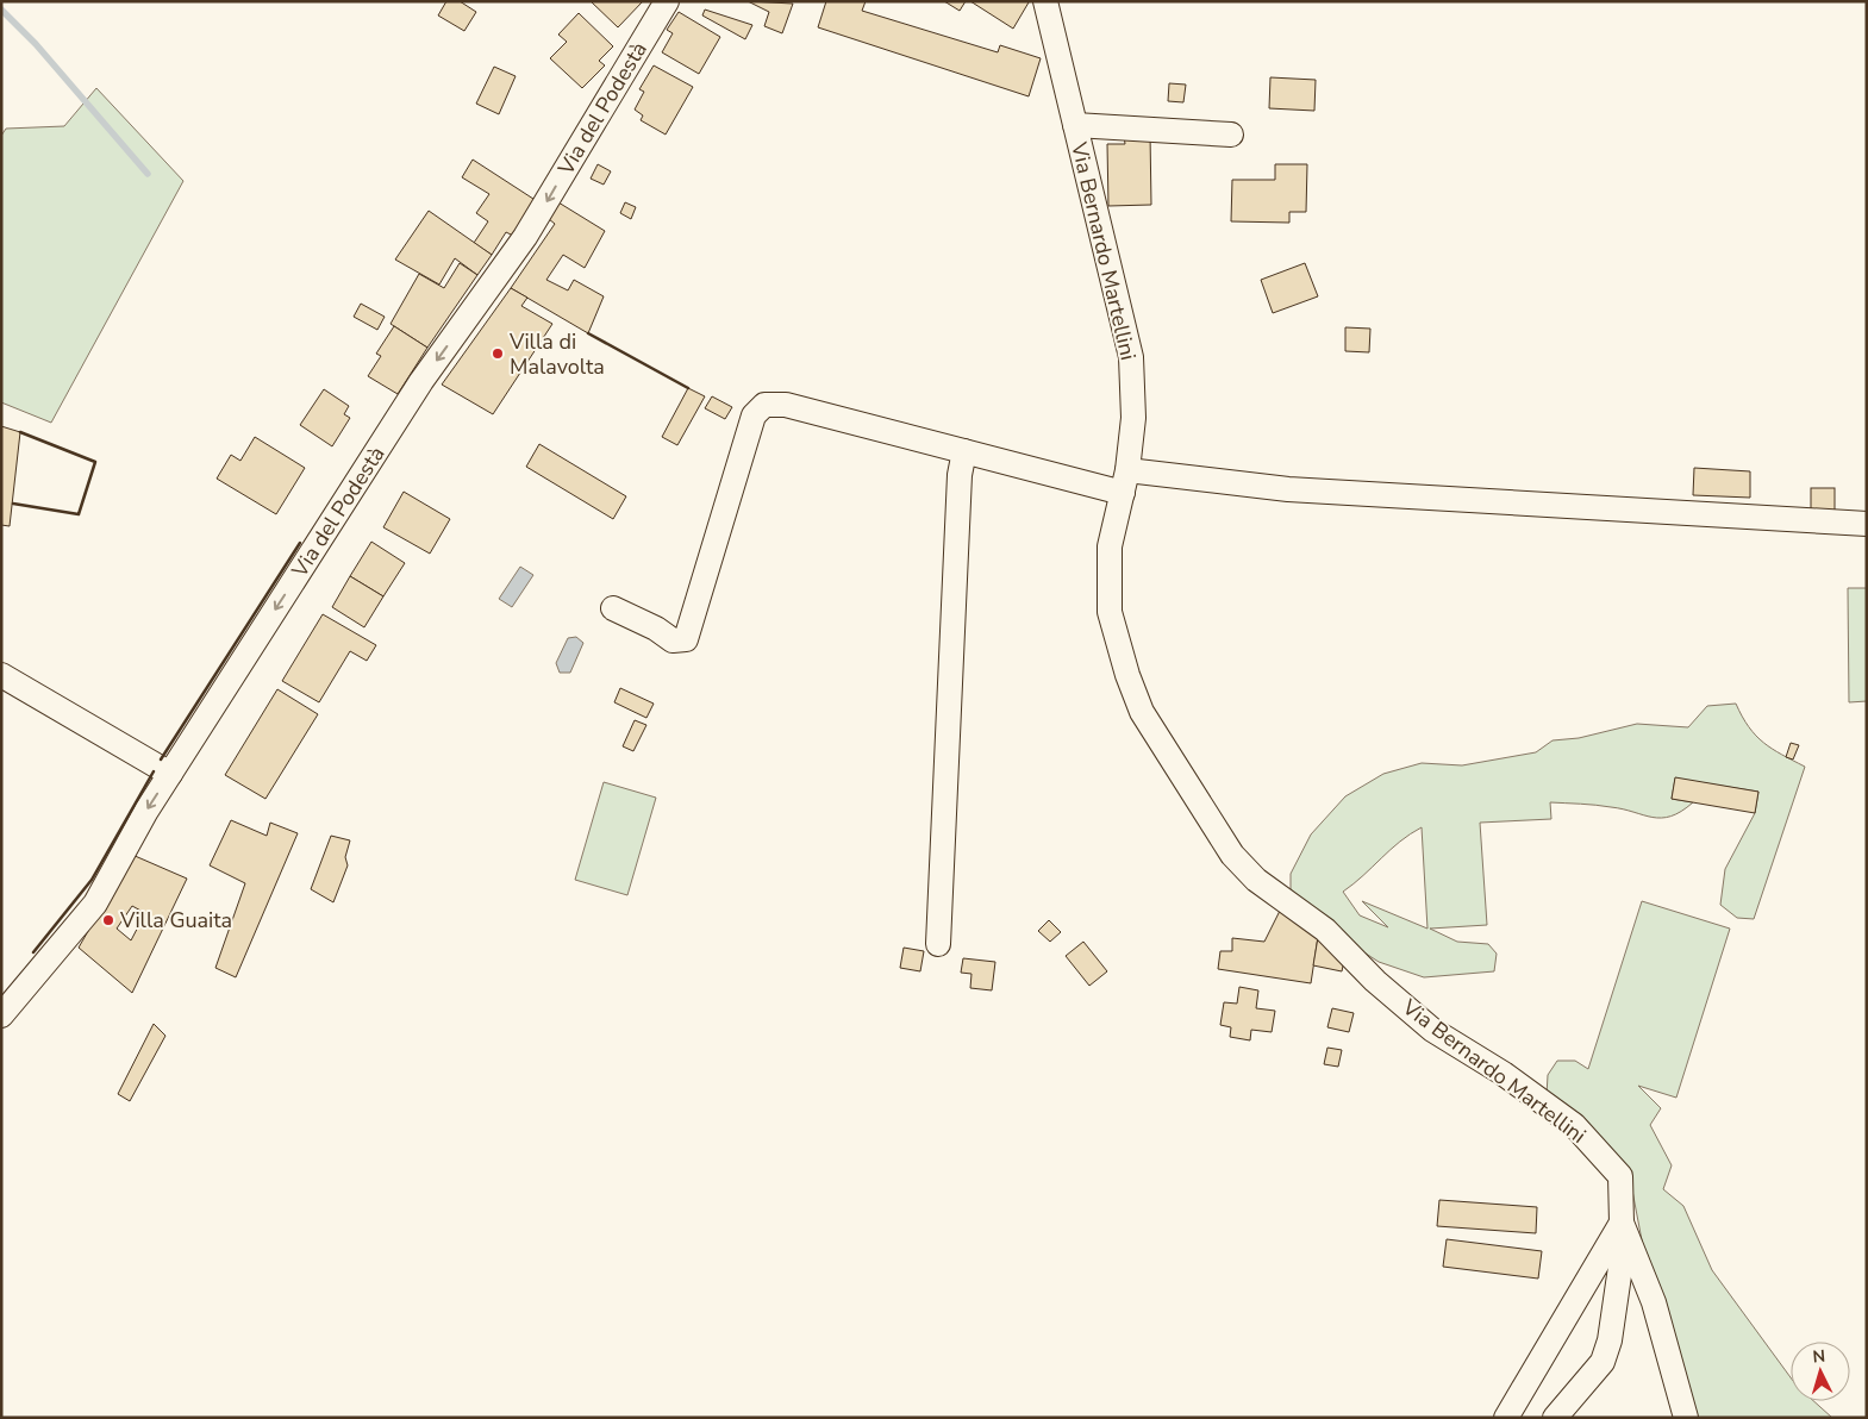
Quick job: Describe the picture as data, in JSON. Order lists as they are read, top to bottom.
{
  "streets": {
    "street": ["Via del Podestà", "Via Bernardo Martellini"]
  },
  "one_way": ["Via del Podestà"],
  "places": ["Villa di Malavolta", "Villa Guaita"],
  "north": "top"
}
